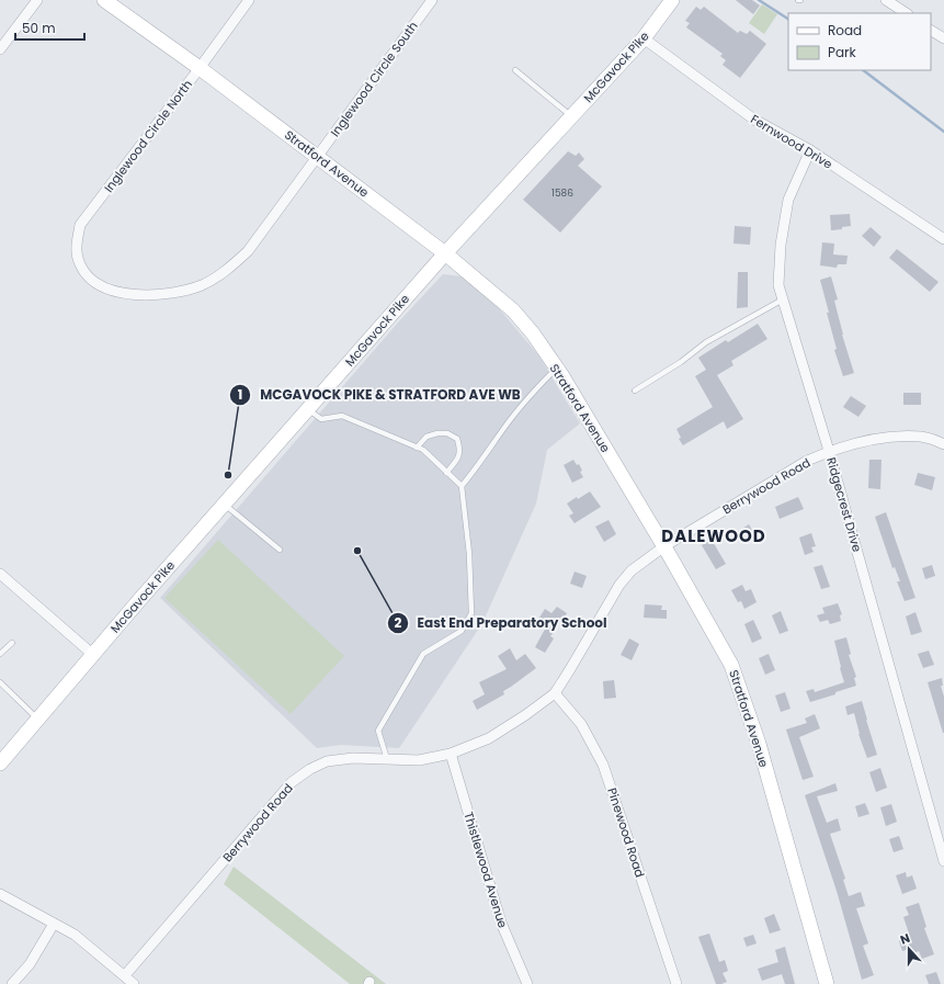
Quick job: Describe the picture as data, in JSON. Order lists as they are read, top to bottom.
{
  "streets": {
    "street": [
      "McGavock Pike",
      "Inglewood Circle South",
      "Inglewood Circle North",
      "Fernwood Drive",
      "Stratford Avenue",
      "Berrywood Road",
      "Ridgecrest Drive",
      "Pinewood Road",
      "Thistlewood Avenue"
    ]
  },
  "crossings": [
    ["McGavock Pike", "Fernwood Drive"],
    ["McGavock Pike", "Stratford Avenue"],
    ["Inglewood Circle South", "Inglewood Circle North"],
    ["Inglewood Circle South", "Stratford Avenue"],
    ["Inglewood Circle North", "Stratford Avenue"],
    ["Fernwood Drive", "Ridgecrest Drive"],
    ["Stratford Avenue", "Berrywood Road"],
    ["Berrywood Road", "Ridgecrest Drive"],
    ["Berrywood Road", "Pinewood Road"],
    ["Berrywood Road", "Thistlewood Avenue"]
  ],
  "districts": ["DALEWOOD"],
  "places": ["MCGAVOCK PIKE & STRATFORD AVE WB", "East End Preparatory School"],
  "house_numbers": ["1586"],
  "legend": ["Road", "Park"],
  "scale_bar": "50 m",
  "north": "top"
}
